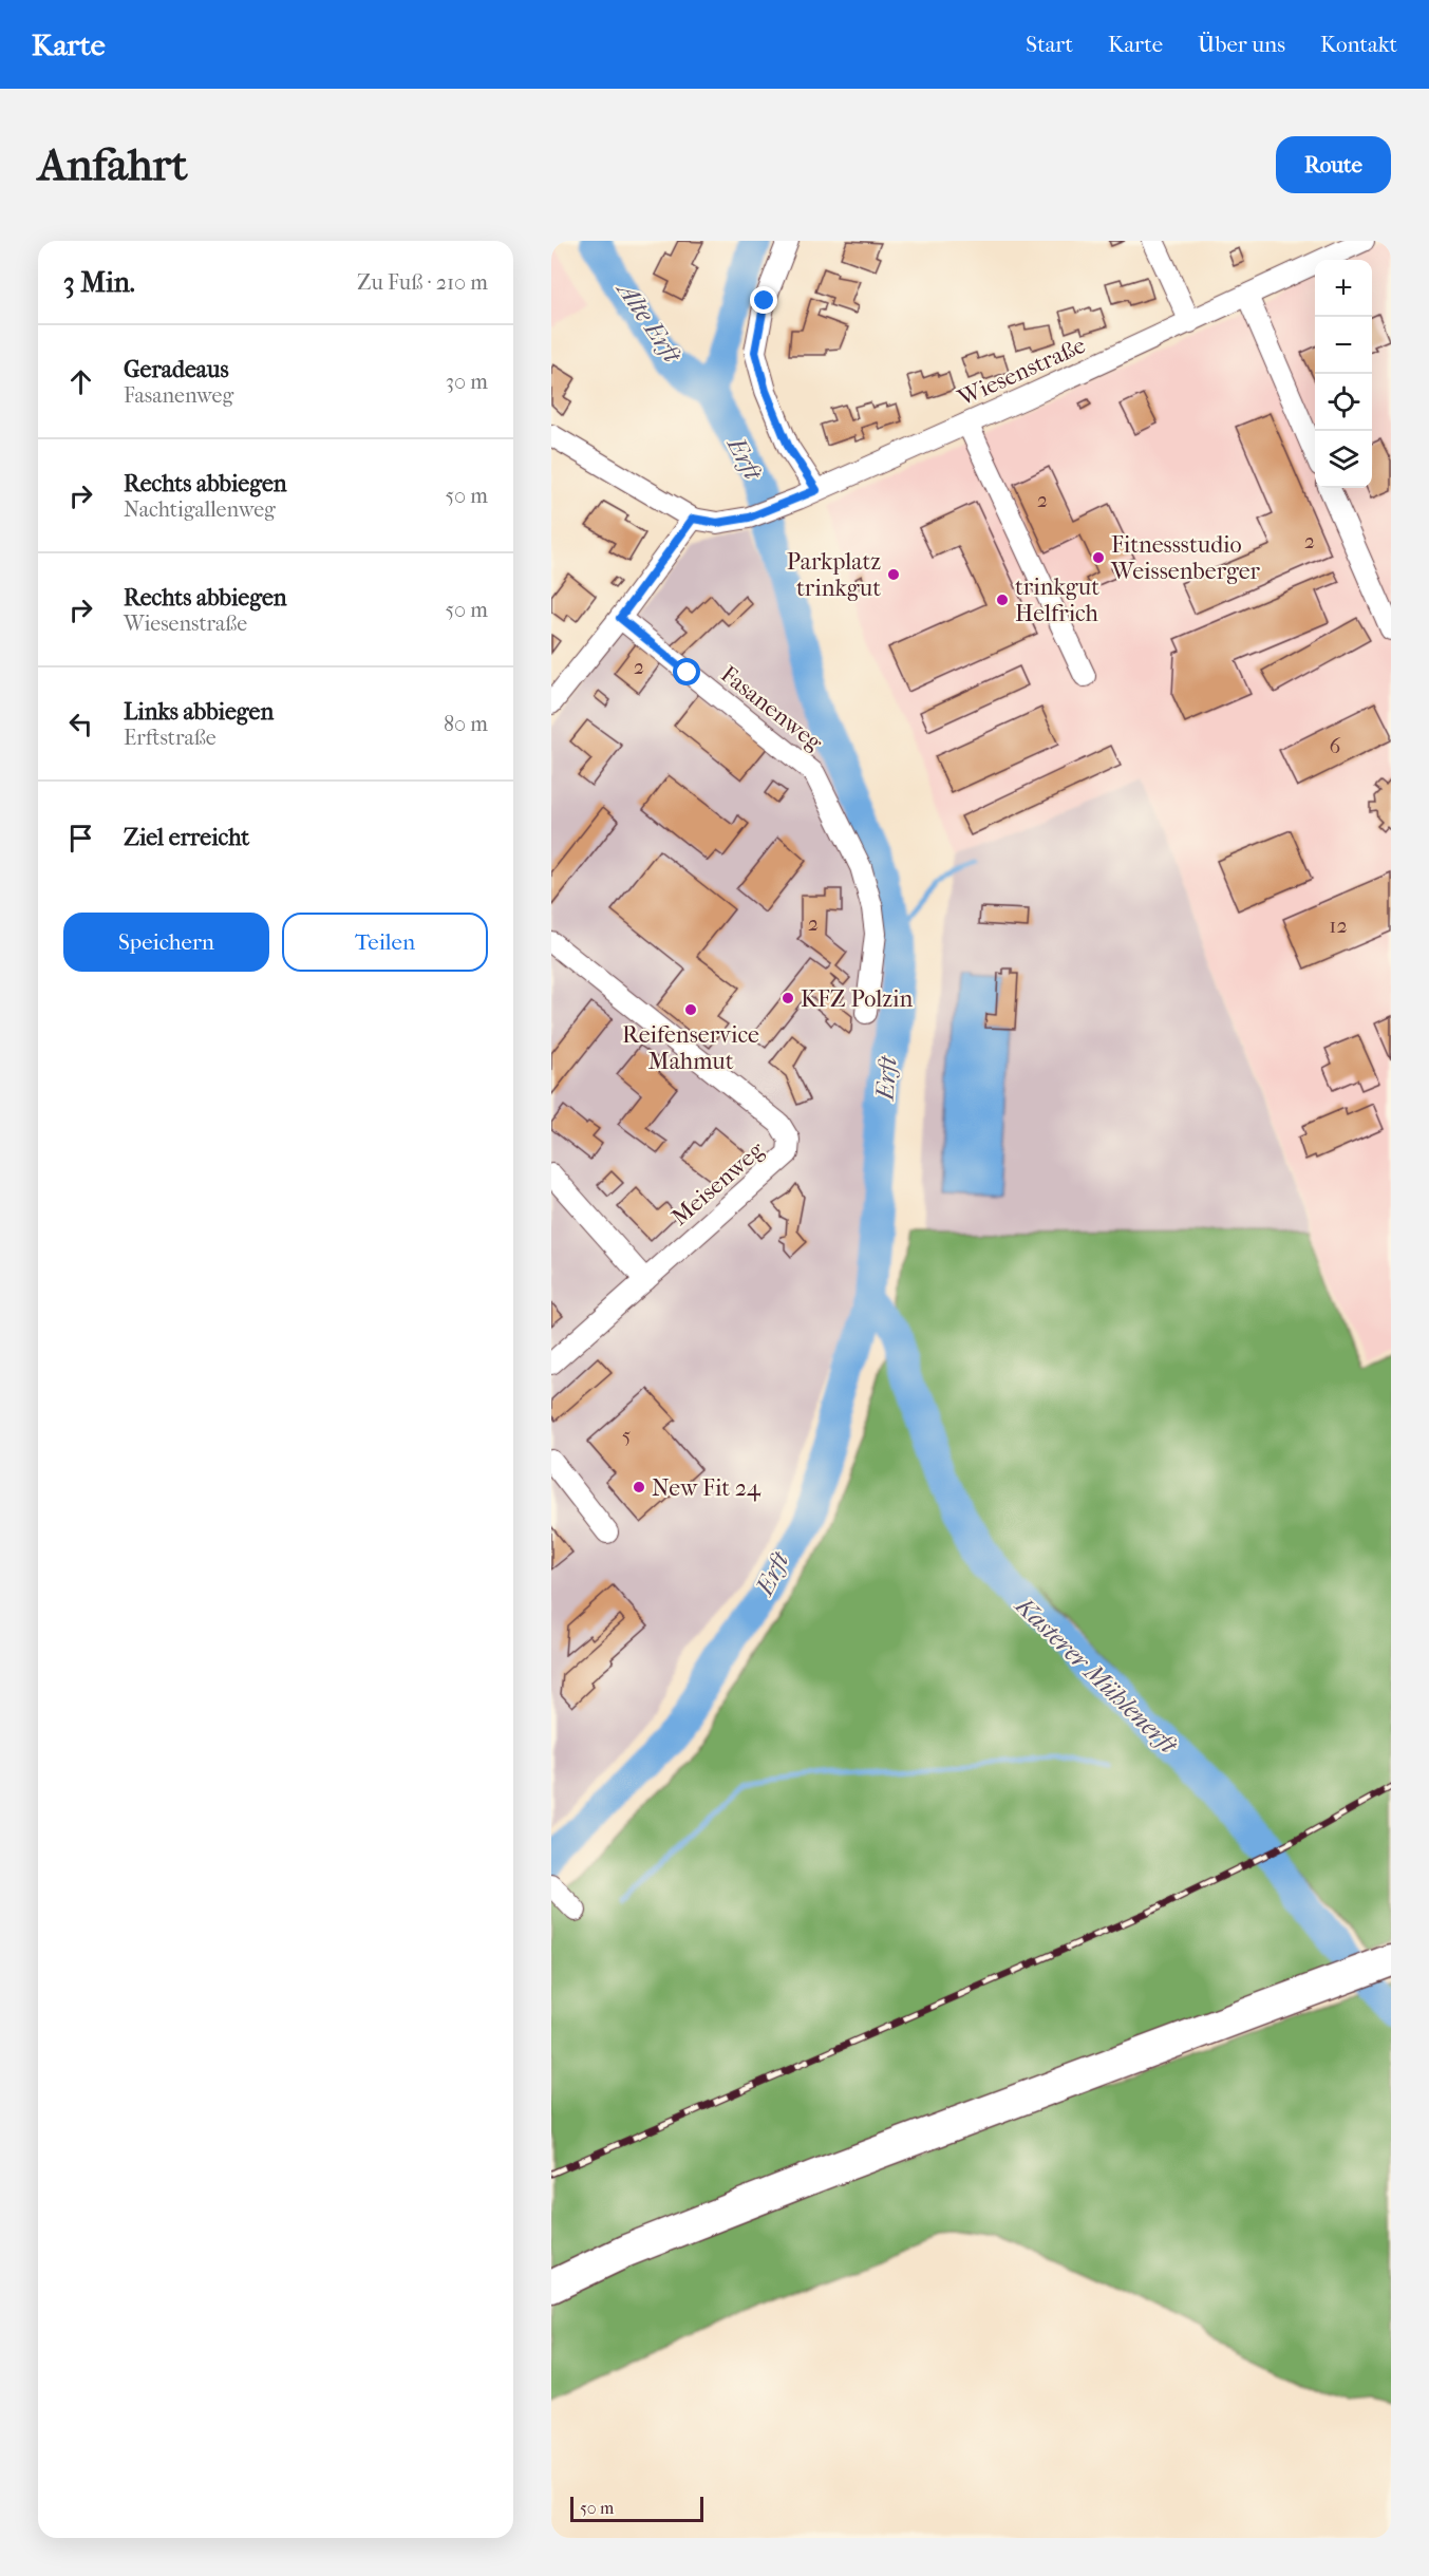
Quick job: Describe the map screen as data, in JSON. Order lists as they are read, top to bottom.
{
  "streets": {
    "street": ["Wiesenstraße", "Fasanenweg", "Meisenweg"]
  },
  "water": ["Alte Erft", "Erft", "Kasterer Mühlenerft"],
  "places": [
    "Fitnessstudio Weissenberger",
    "Parkplatz trinkgut",
    "trinkgut Helfrich",
    "KFZ Polzin",
    "Reifenservice Mahmut",
    "New Fit 24"
  ],
  "house_numbers": [
    "2",
    "2",
    "2",
    "6",
    "2",
    "12",
    "5"
  ],
  "scale_bar": "50 m",
  "page": {
    "header": "Karte",
    "nav": [
      "Start",
      "Karte",
      "Über uns",
      "Kontakt"
    ],
    "buttons": [
      "Route",
      ["Speichern", "Teilen"]
    ],
    "title": "Anfahrt",
    "heading": ["3 Min.", "Zu Fuß · 210 m"],
    "map_buttons": ["+", "−"],
    "list": [
      ["Geradeaus", "Fasanenweg", "30 m"],
      ["Rechts abbiegen", "Nachtigallenweg", "50 m"],
      ["Rechts abbiegen", "Wiesenstraße", "50 m"],
      ["Links abbiegen", "Erftstraße", "80 m"],
      "Ziel erreicht"
    ],
    "scale": "50 m"
  }
}
